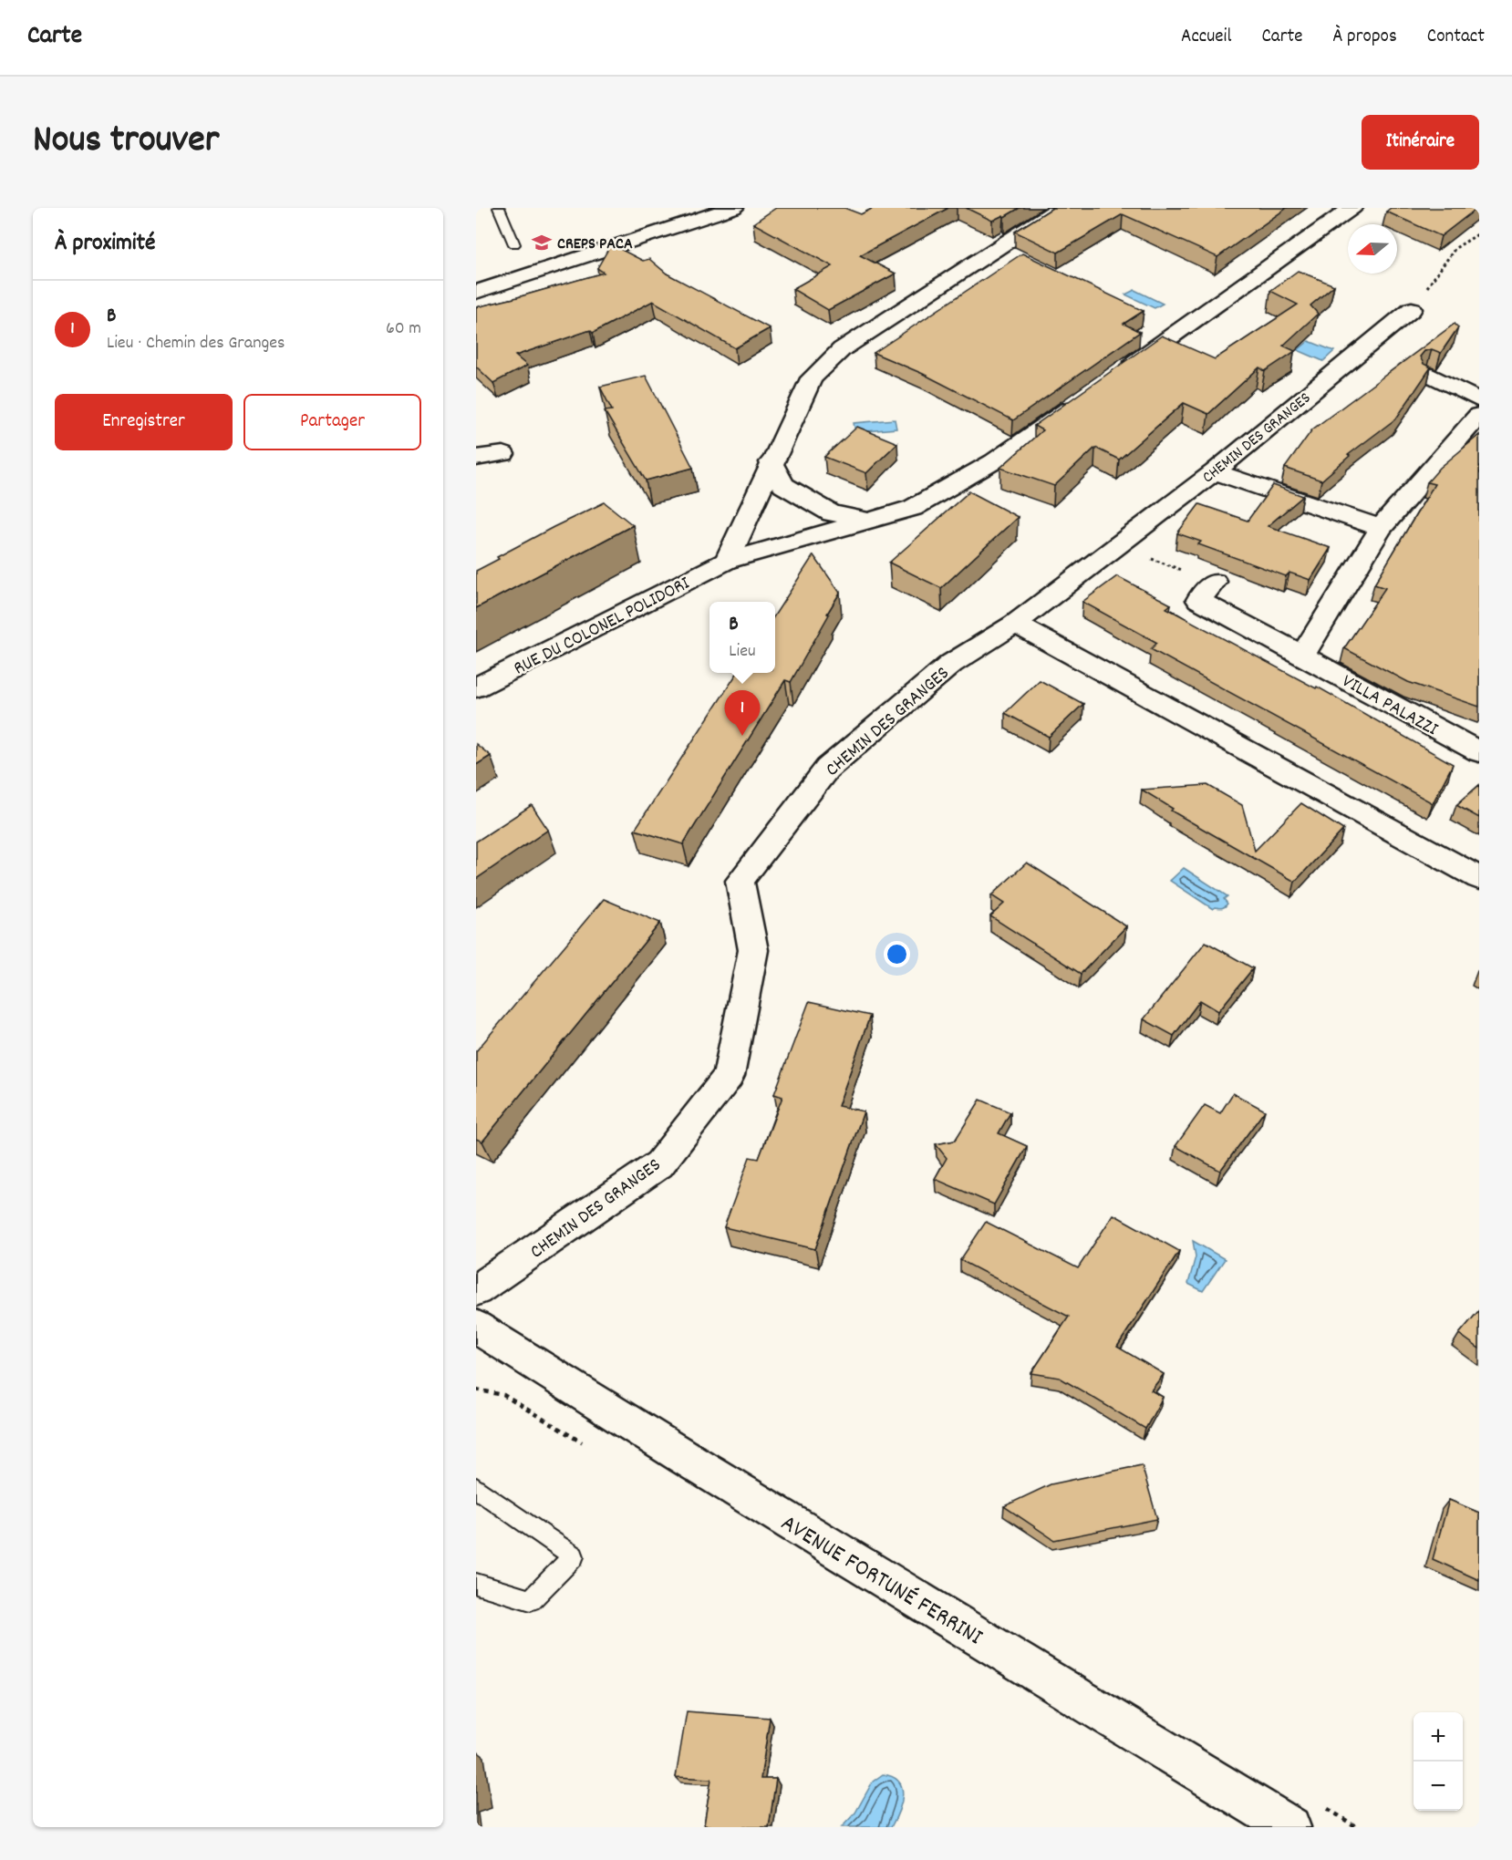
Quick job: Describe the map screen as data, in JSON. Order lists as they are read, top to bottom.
{
  "streets": {
    "street": [
      "CHEMIN DES GRANGES",
      "RUE DU COLONEL POLIDORI",
      "VILLA PALAZZI",
      "AVENUE FORTUNÉ FERRINI"
    ]
  },
  "places": {
    "school or university": ["CREPS PACA"]
  },
  "north": "left",
  "page": {
    "header": "Carte",
    "nav": [
      "Accueil",
      "Carte",
      "À propos",
      "Contact"
    ],
    "title": "Nous trouver",
    "buttons": [
      "Itinéraire",
      ["Enregistrer", "Partager"]
    ],
    "heading": "À proximité",
    "list": [
      {
        "mark": "1",
        "name": "B",
        "note": "Lieu · Chemin des Granges",
        "value": "60 m"
      }
    ],
    "popup": ["B", "Lieu"],
    "pins": "1",
    "map_buttons": ["+", "−"]
  }
}
